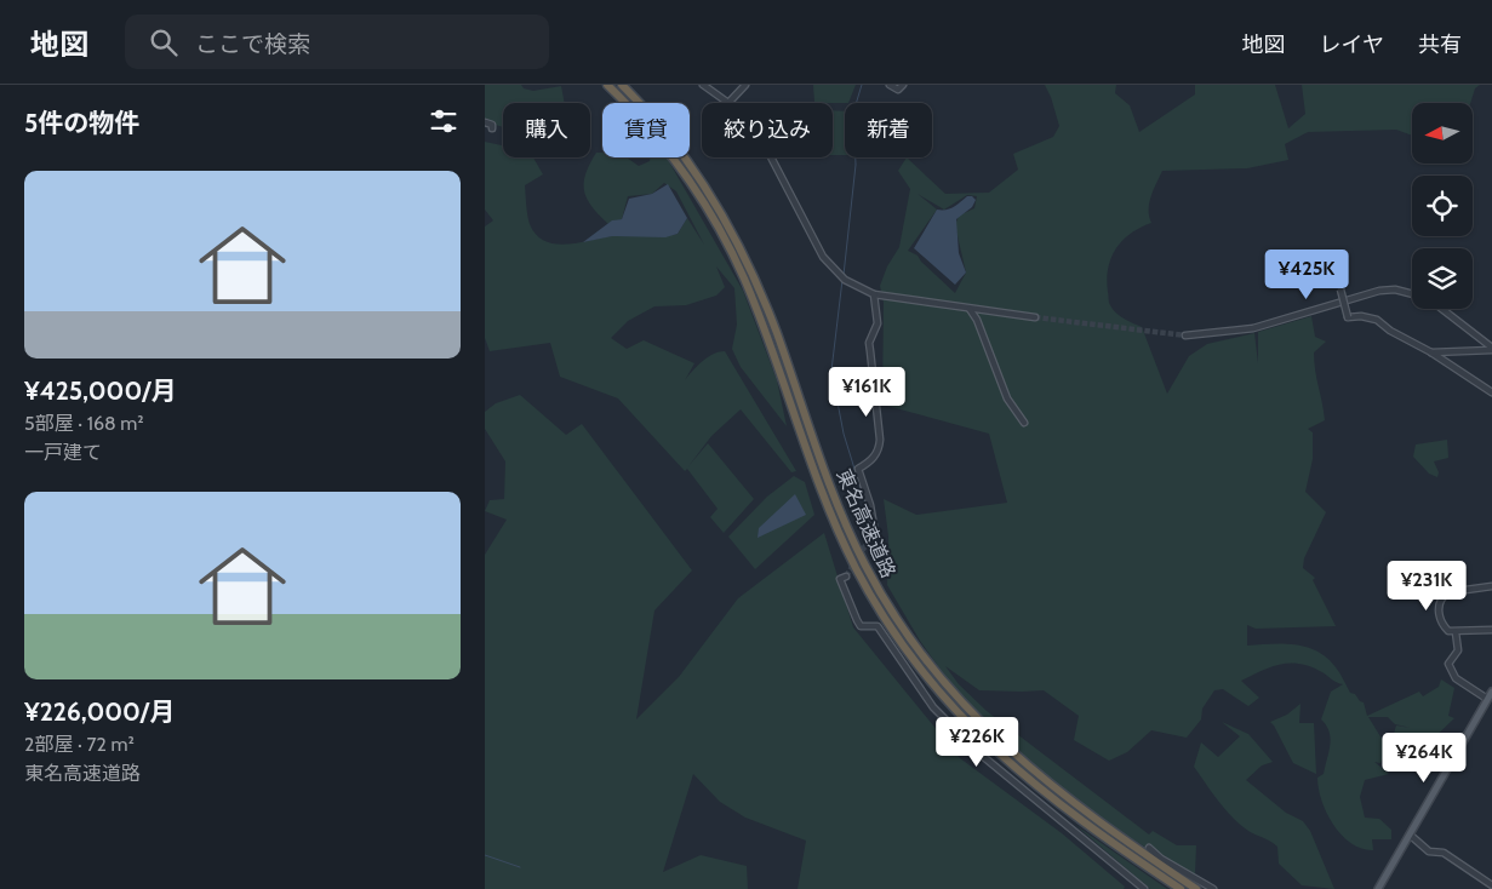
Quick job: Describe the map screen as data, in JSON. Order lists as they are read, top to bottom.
{
  "streets": {
    "highway": ["東名高速道路"]
  },
  "north": "left",
  "page": {
    "header": "地図",
    "search": "ここで検索",
    "nav": ["地図", "レイヤ", "共有"],
    "heading": "5件の物件",
    "chip": [
      "購入",
      "賃貸",
      "絞り込み",
      "新着"
    ],
    "list": [
      {
        "name": "¥425,000/月",
        "note": "5部屋 · 168 m² · 一戸建て"
      },
      {
        "name": "¥226,000/月",
        "note": "2部屋 · 72 m² · 東名高速道路"
      }
    ],
    "price": [
      "¥425K",
      "¥161K",
      "¥231K",
      "¥226K",
      "¥264K"
    ]
  }
}
